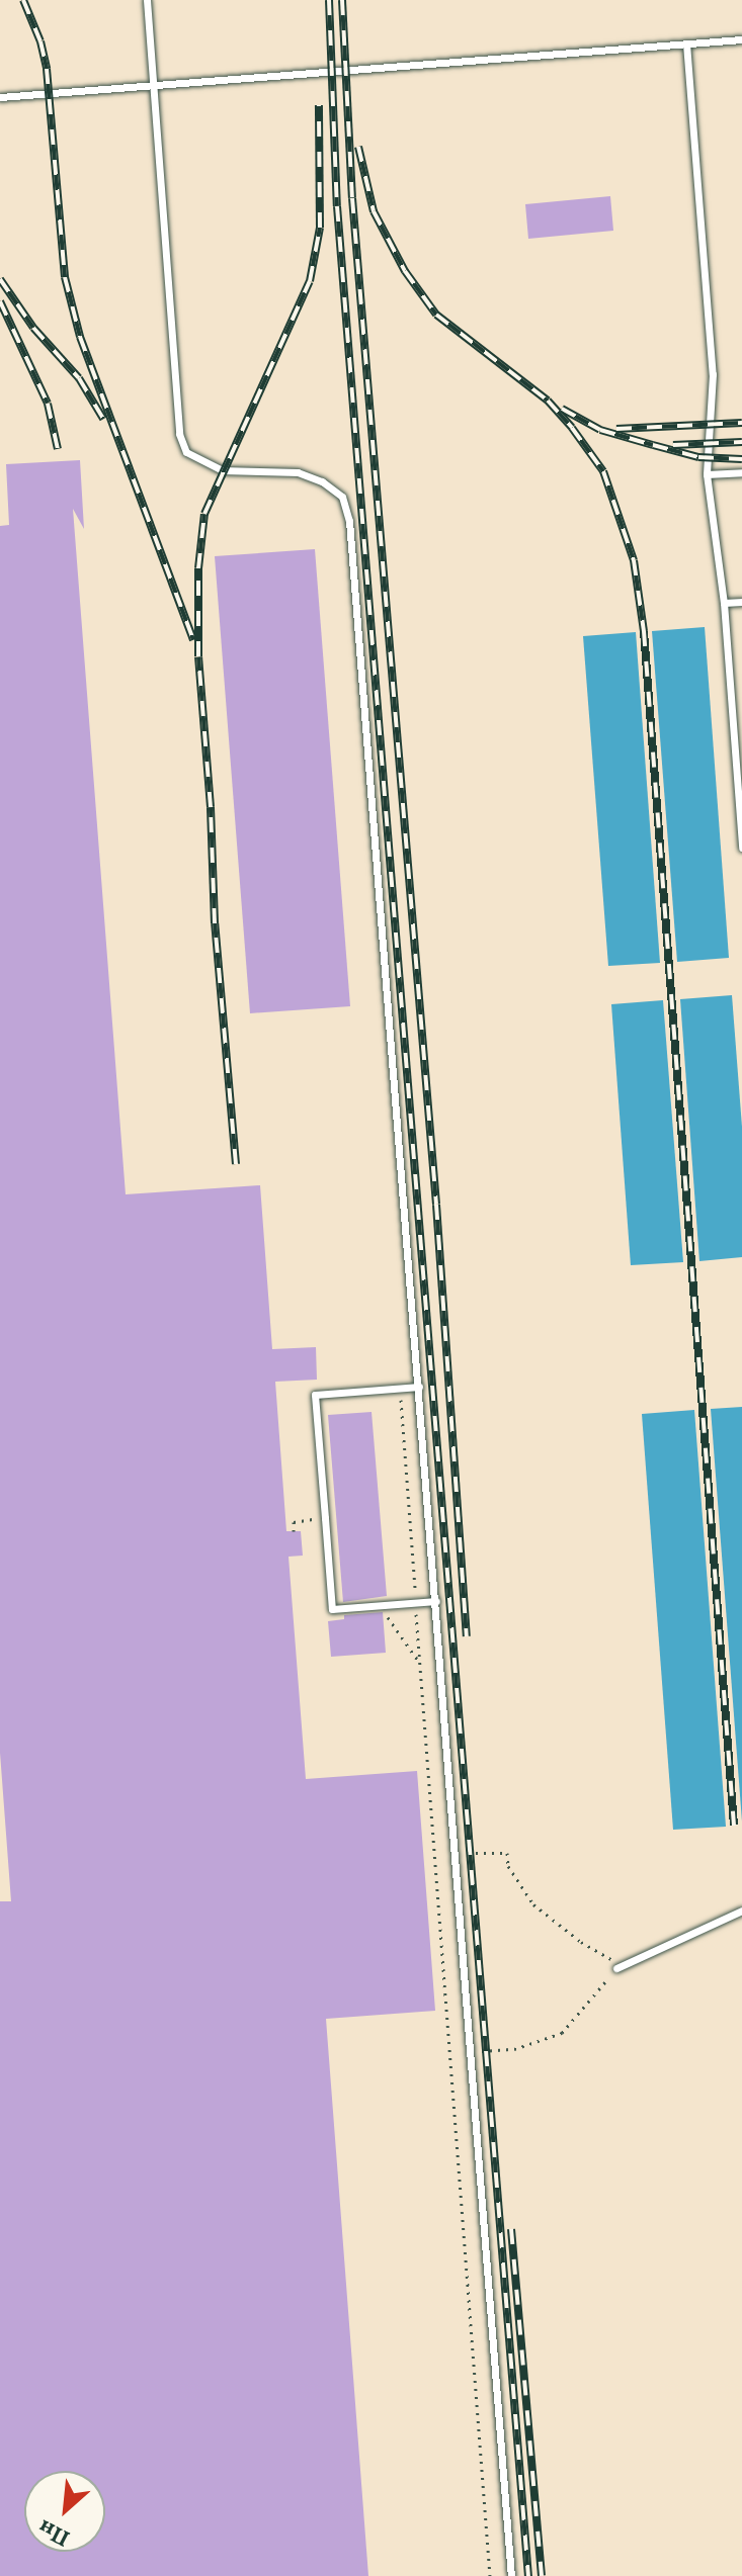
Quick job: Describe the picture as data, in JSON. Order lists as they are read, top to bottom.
{
  "north": "bottom left"
}
